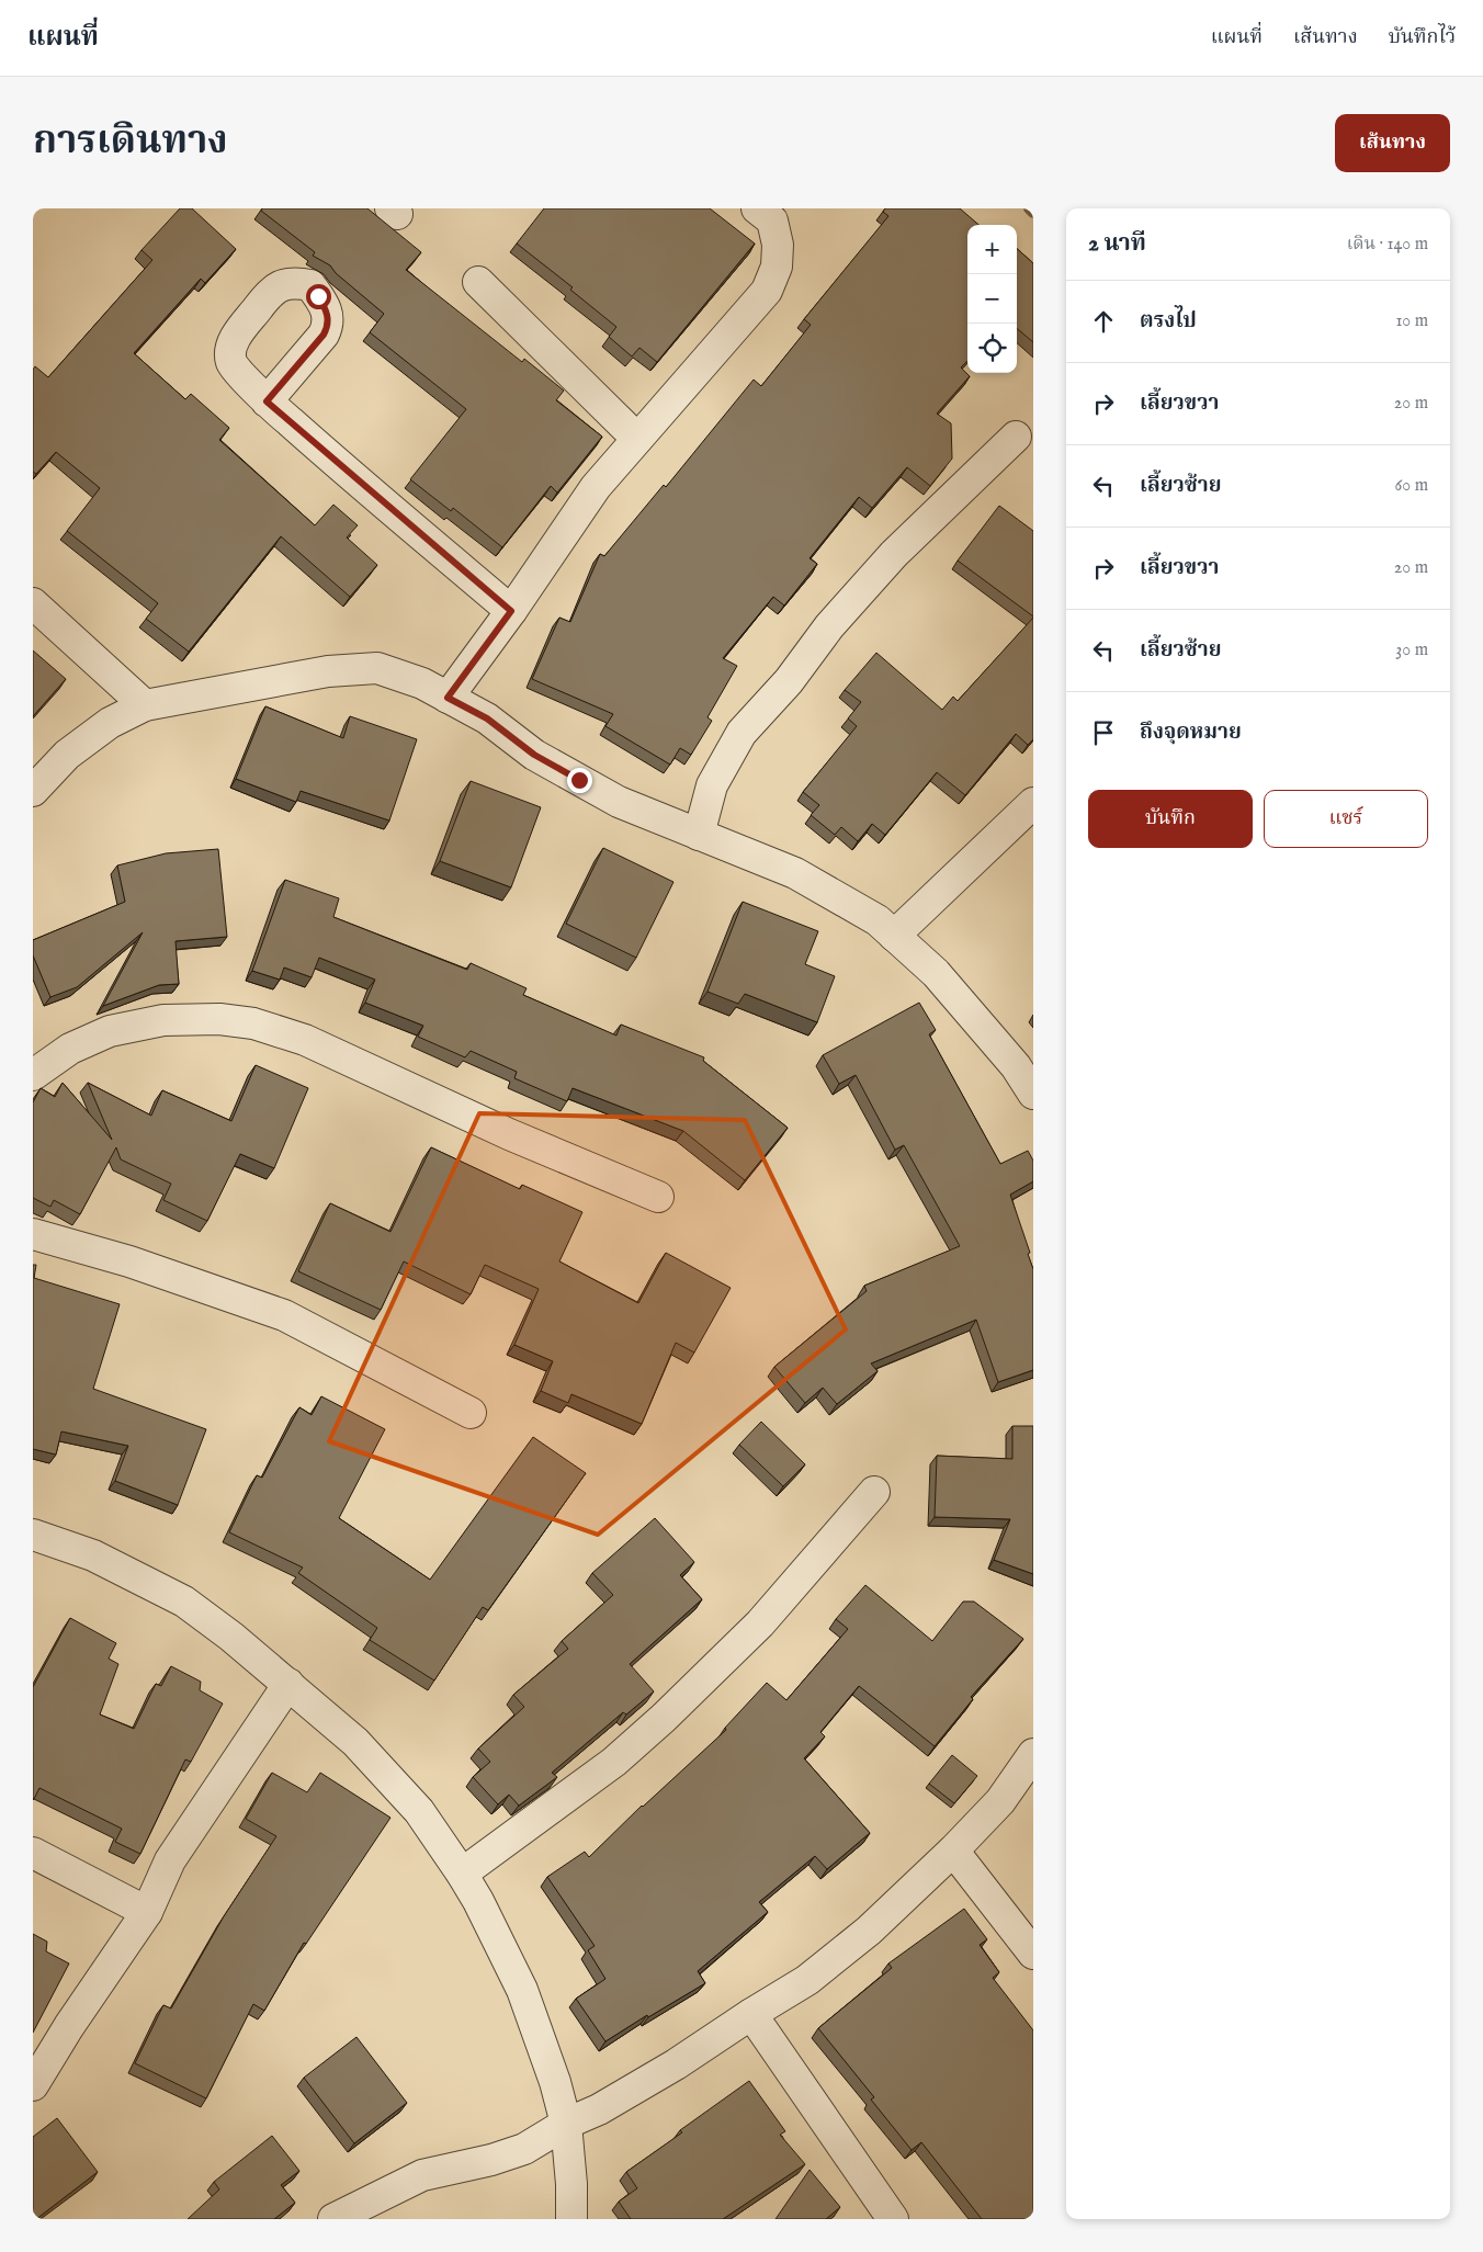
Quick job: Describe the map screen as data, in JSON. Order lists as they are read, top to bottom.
{
  "page": {
    "header": "แผนที่",
    "nav": ["แผนที่", "เส้นทาง", "บันทึกไว้"],
    "title": "การเดินทาง",
    "buttons": [
      "เส้นทาง",
      ["บันทึก", "แชร์"]
    ],
    "heading": ["2 นาที", "เดิน · 140 m"],
    "map_buttons": ["+", "−"],
    "list": [
      ["ตรงไป", "10 m"],
      ["เลี้ยวขวา", "20 m"],
      ["เลี้ยวซ้าย", "60 m"],
      ["เลี้ยวขวา", "20 m"],
      ["เลี้ยวซ้าย", "30 m"],
      "ถึงจุดหมาย"
    ]
  }
}
